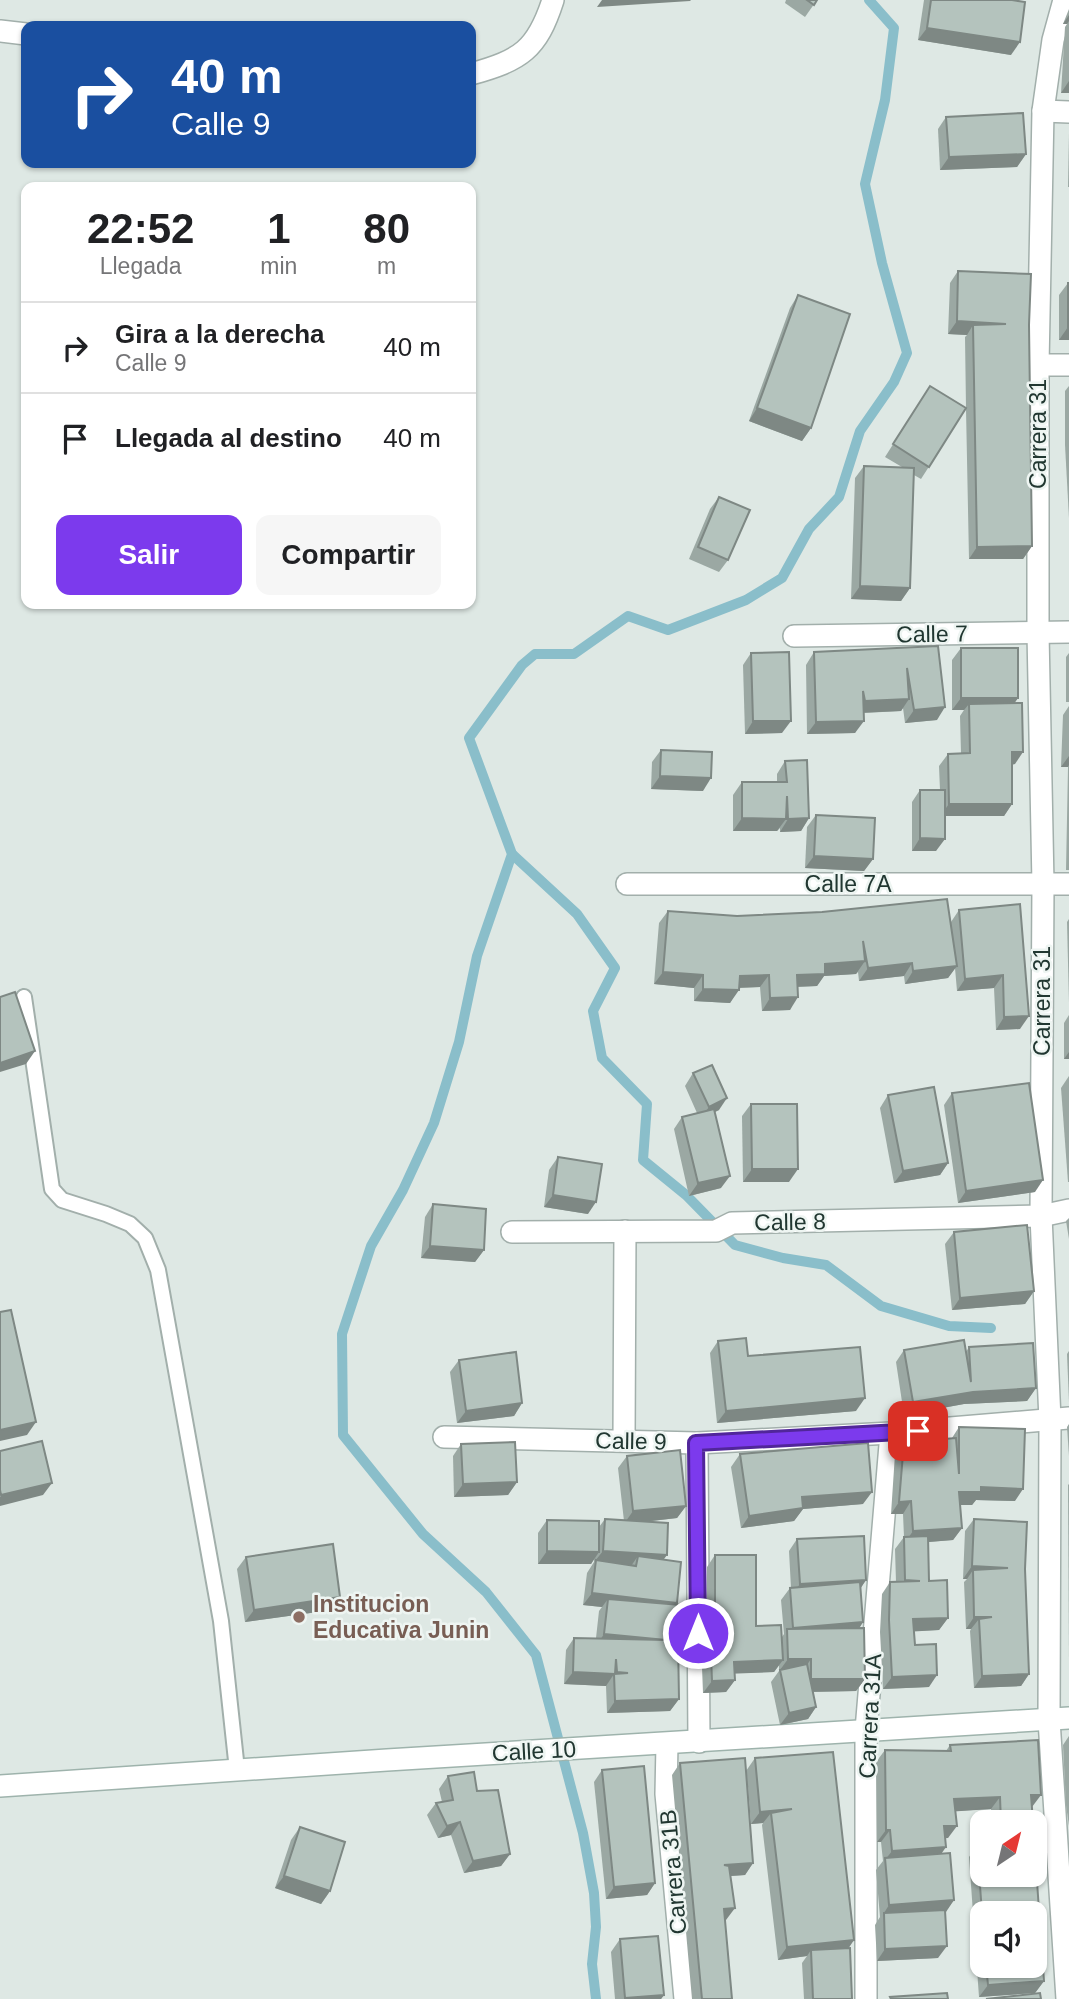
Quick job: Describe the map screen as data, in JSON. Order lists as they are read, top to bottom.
{
  "streets": {
    "street": [
      "Carrera 31",
      "Calle 7",
      "Calle 7A",
      "Calle 8",
      "Calle 9",
      "Carrera 31A",
      "Calle 10",
      "Carrera 31B"
    ]
  },
  "crossings": [
    ["Carrera 31", "Calle 7"],
    ["Carrera 31", "Calle 7A"],
    ["Carrera 31", "Calle 8"],
    ["Carrera 31", "Calle 9"],
    ["Carrera 31", "Calle 10"],
    ["Calle 9", "Carrera 31A"],
    ["Carrera 31A", "Calle 10"],
    ["Calle 10", "Carrera 31B"]
  ],
  "places": ["Institucion Educativa Junin"],
  "north": "top right",
  "page": {
    "turn": ["40 m", "Calle 9"],
    "eta": [
      "22:52",
      "Llegada",
      "1",
      "min",
      "80",
      "m"
    ],
    "list": [
      {
        "name": "Gira a la derecha",
        "note": "Calle 9",
        "value": "40 m"
      },
      {
        "name": "Llegada al destino",
        "value": "40 m"
      }
    ],
    "buttons": ["Salir", "Compartir"]
  }
}
